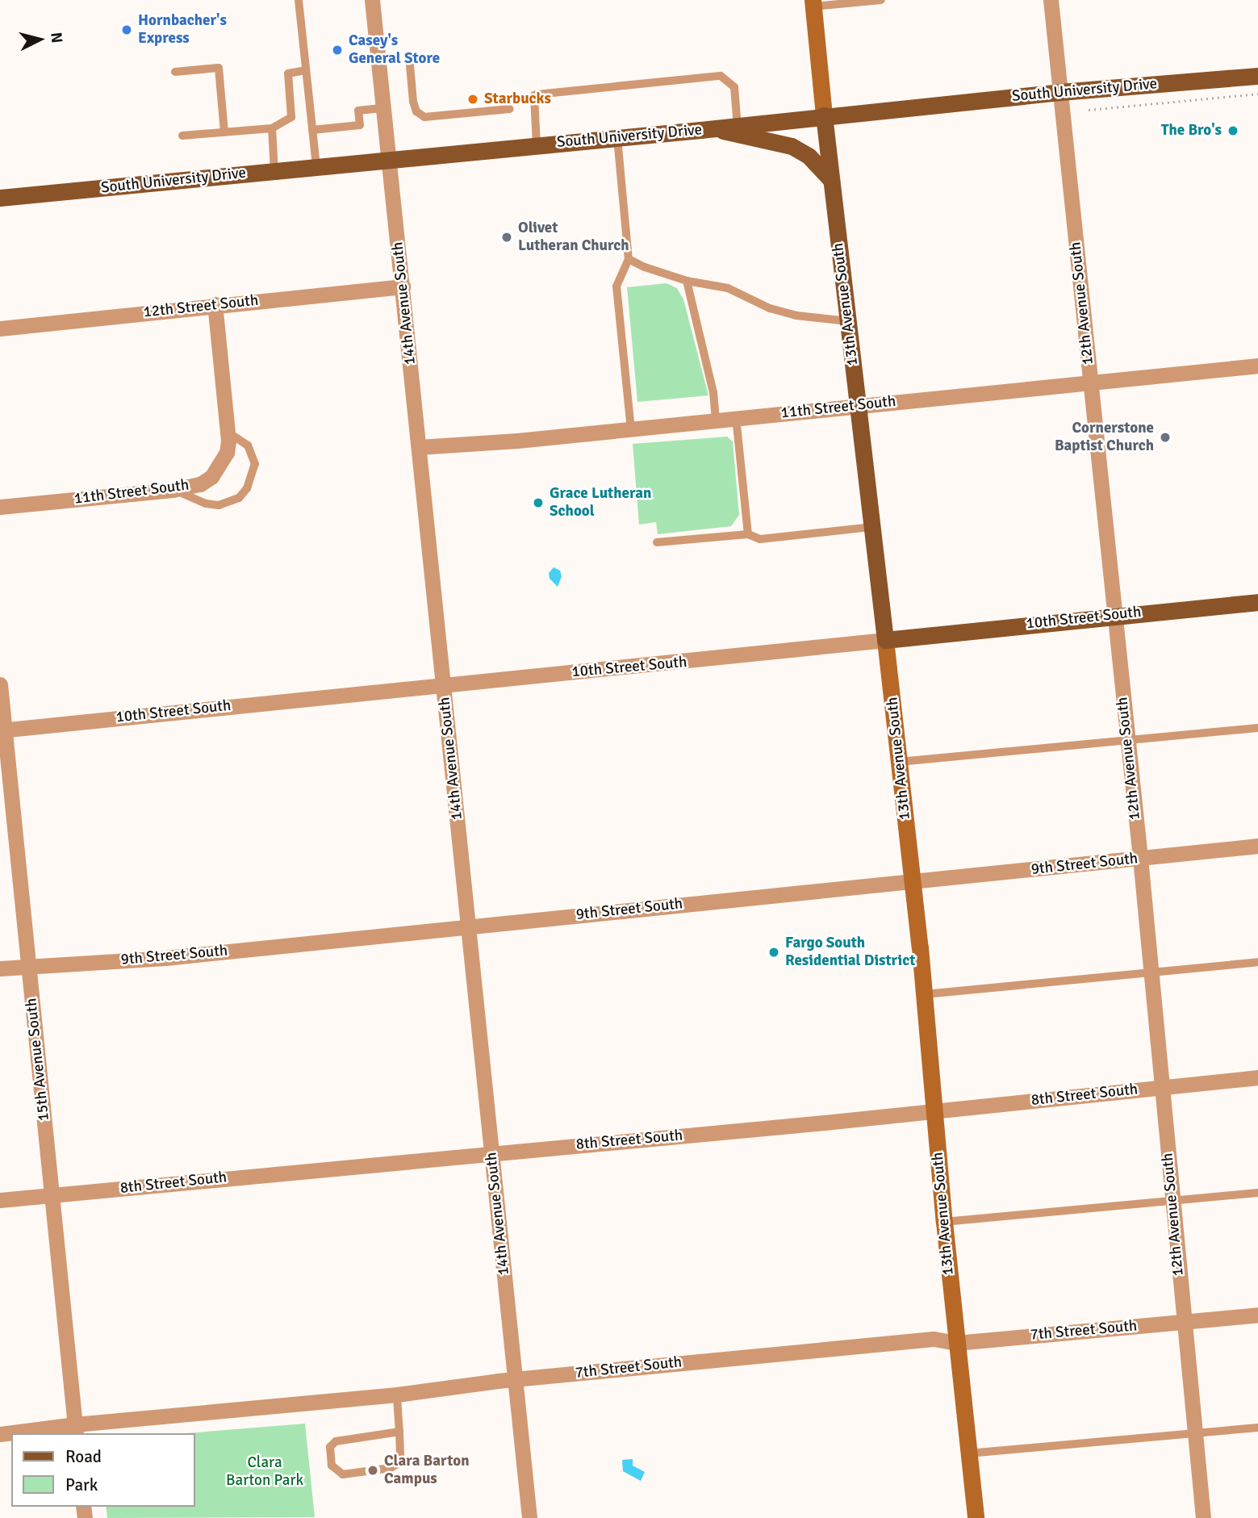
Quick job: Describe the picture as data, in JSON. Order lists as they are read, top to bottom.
{
  "streets": {
    "main road": ["South University Drive", "13th Avenue South", "10th Street South"],
    "street": [
      "14th Avenue South",
      "12th Avenue South",
      "12th Street South",
      "11th Street South",
      "9th Street South",
      "15th Avenue South",
      "8th Street South",
      "7th Street South"
    ]
  },
  "crossings": [
    ["South University Drive", "14th Avenue South"],
    ["South University Drive", "12th Avenue South"],
    ["South University Drive", "13th Avenue South"],
    ["14th Avenue South", "12th Street South"],
    ["14th Avenue South", "11th Street South"],
    ["14th Avenue South", "10th Street South"],
    ["14th Avenue South", "9th Street South"],
    ["14th Avenue South", "8th Street South"],
    ["14th Avenue South", "7th Street South"],
    ["12th Avenue South", "11th Street South"],
    ["12th Avenue South", "10th Street South"],
    ["12th Avenue South", "9th Street South"],
    ["12th Avenue South", "8th Street South"],
    ["12th Avenue South", "7th Street South"],
    ["13th Avenue South", "11th Street South"],
    ["13th Avenue South", "10th Street South"],
    ["13th Avenue South", "9th Street South"],
    ["13th Avenue South", "8th Street South"],
    ["13th Avenue South", "7th Street South"],
    ["12th Street South", "11th Street South"],
    ["10th Street South", "15th Avenue South"],
    ["9th Street South", "15th Avenue South"],
    ["15th Avenue South", "8th Street South"],
    ["15th Avenue South", "7th Street South"]
  ],
  "parks": ["Clara Barton Park"],
  "places": [
    "Hornbacher's Express",
    "Casey's General Store",
    "Starbucks",
    "The Bro's",
    "Olivet Lutheran Church",
    "Cornerstone Baptist Church",
    "Grace Lutheran School",
    "Fargo South Residential District",
    "Clara Barton Campus"
  ],
  "legend": ["Road", "Park"],
  "north": "right"
}
